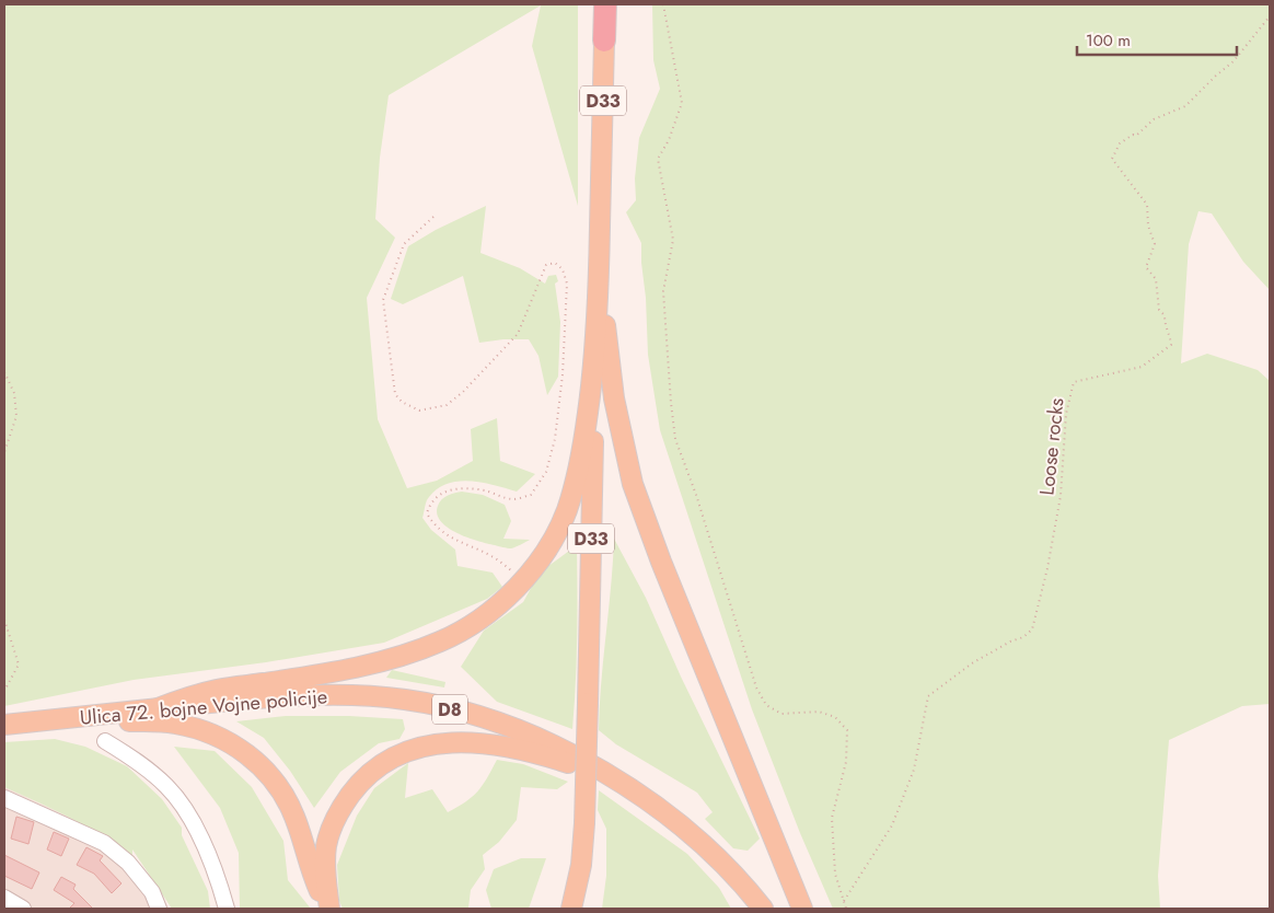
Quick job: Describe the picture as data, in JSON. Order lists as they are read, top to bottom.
{
  "streets": {
    "highway": ["D33"],
    "main road": ["Ulica 72. bojne Vojne policije", "D8"],
    "path": ["Loose rocks"]
  },
  "scale_bar": "100 m"
}
